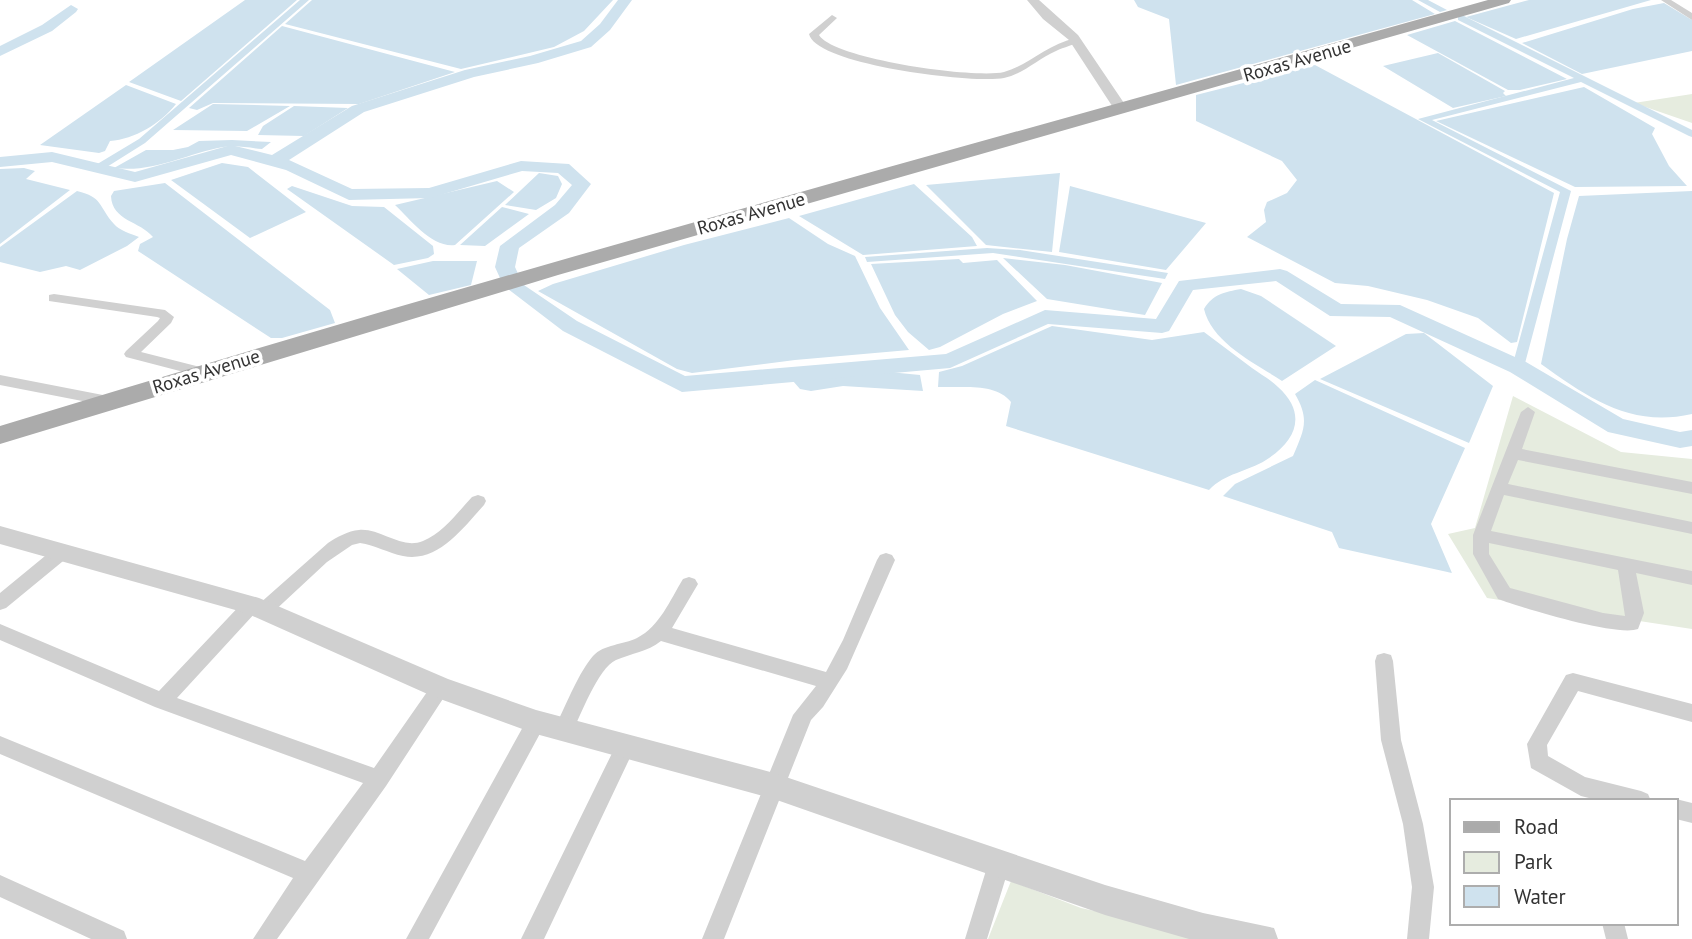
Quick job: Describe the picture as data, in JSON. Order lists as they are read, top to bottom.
{
  "streets": {
    "main road": ["Roxas Avenue"]
  },
  "legend": ["Road", "Park", "Water"]
}
